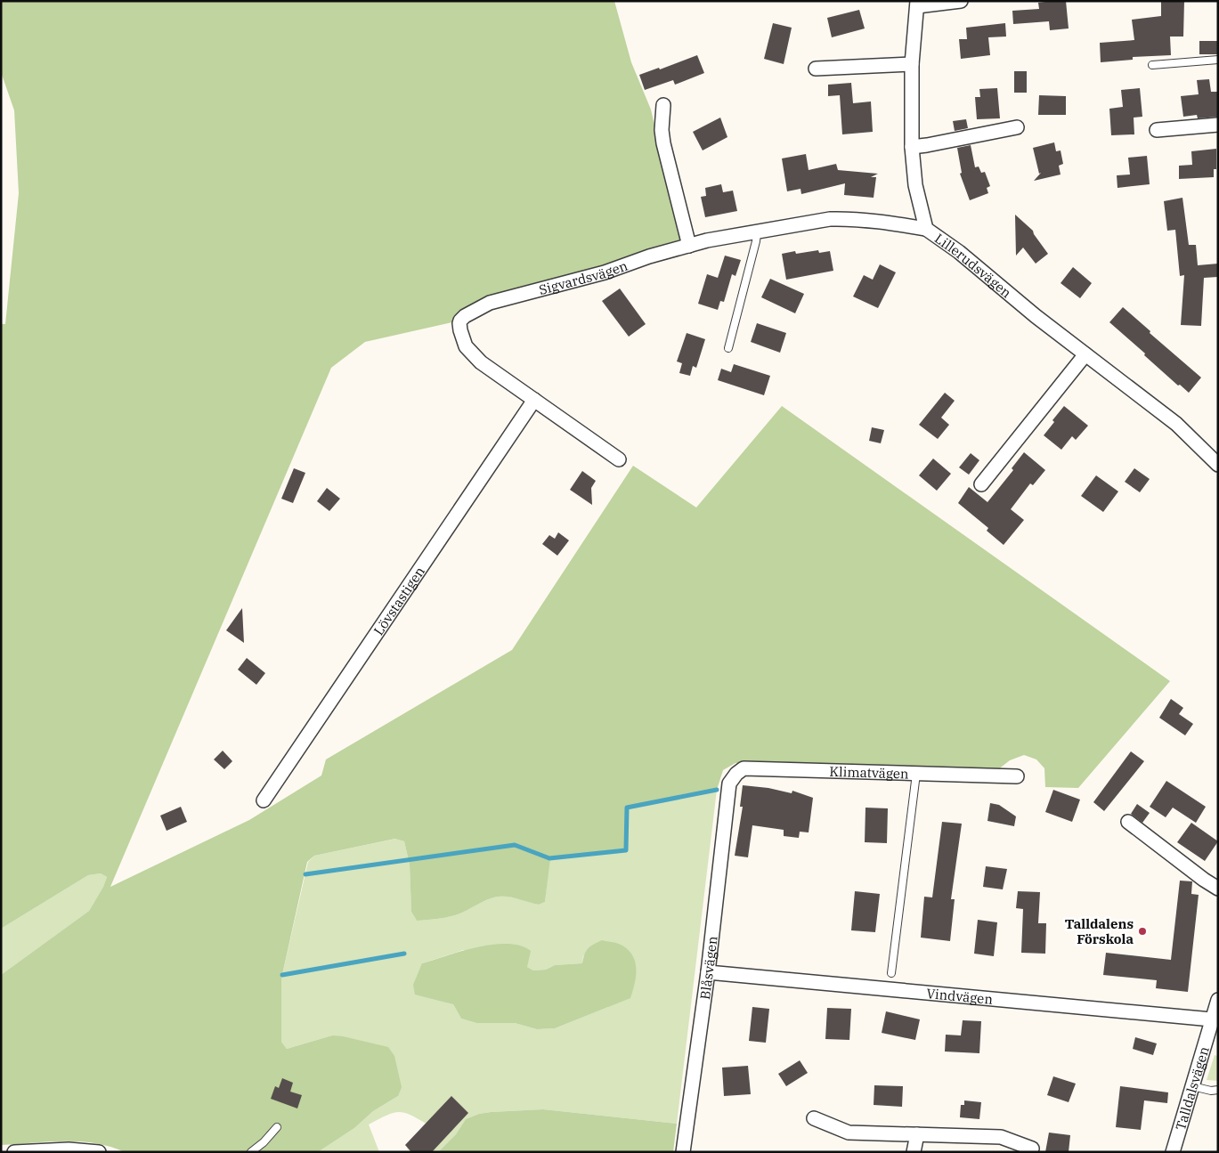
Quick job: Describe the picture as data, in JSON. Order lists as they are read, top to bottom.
{
  "streets": {
    "street": [
      "Lillerudsvägen",
      "Sigvardsvägen",
      "Lövstastigen",
      "Klimatvägen",
      "Blåsvägen",
      "Vindvägen",
      "Talldalsvägen"
    ]
  },
  "crossings": [
    ["Lillerudsvägen", "Sigvardsvägen"],
    ["Sigvardsvägen", "Lövstastigen"],
    ["Klimatvägen", "Blåsvägen"],
    ["Blåsvägen", "Vindvägen"],
    ["Vindvägen", "Talldalsvägen"]
  ],
  "places": ["Talldalens Förskola"]
}
